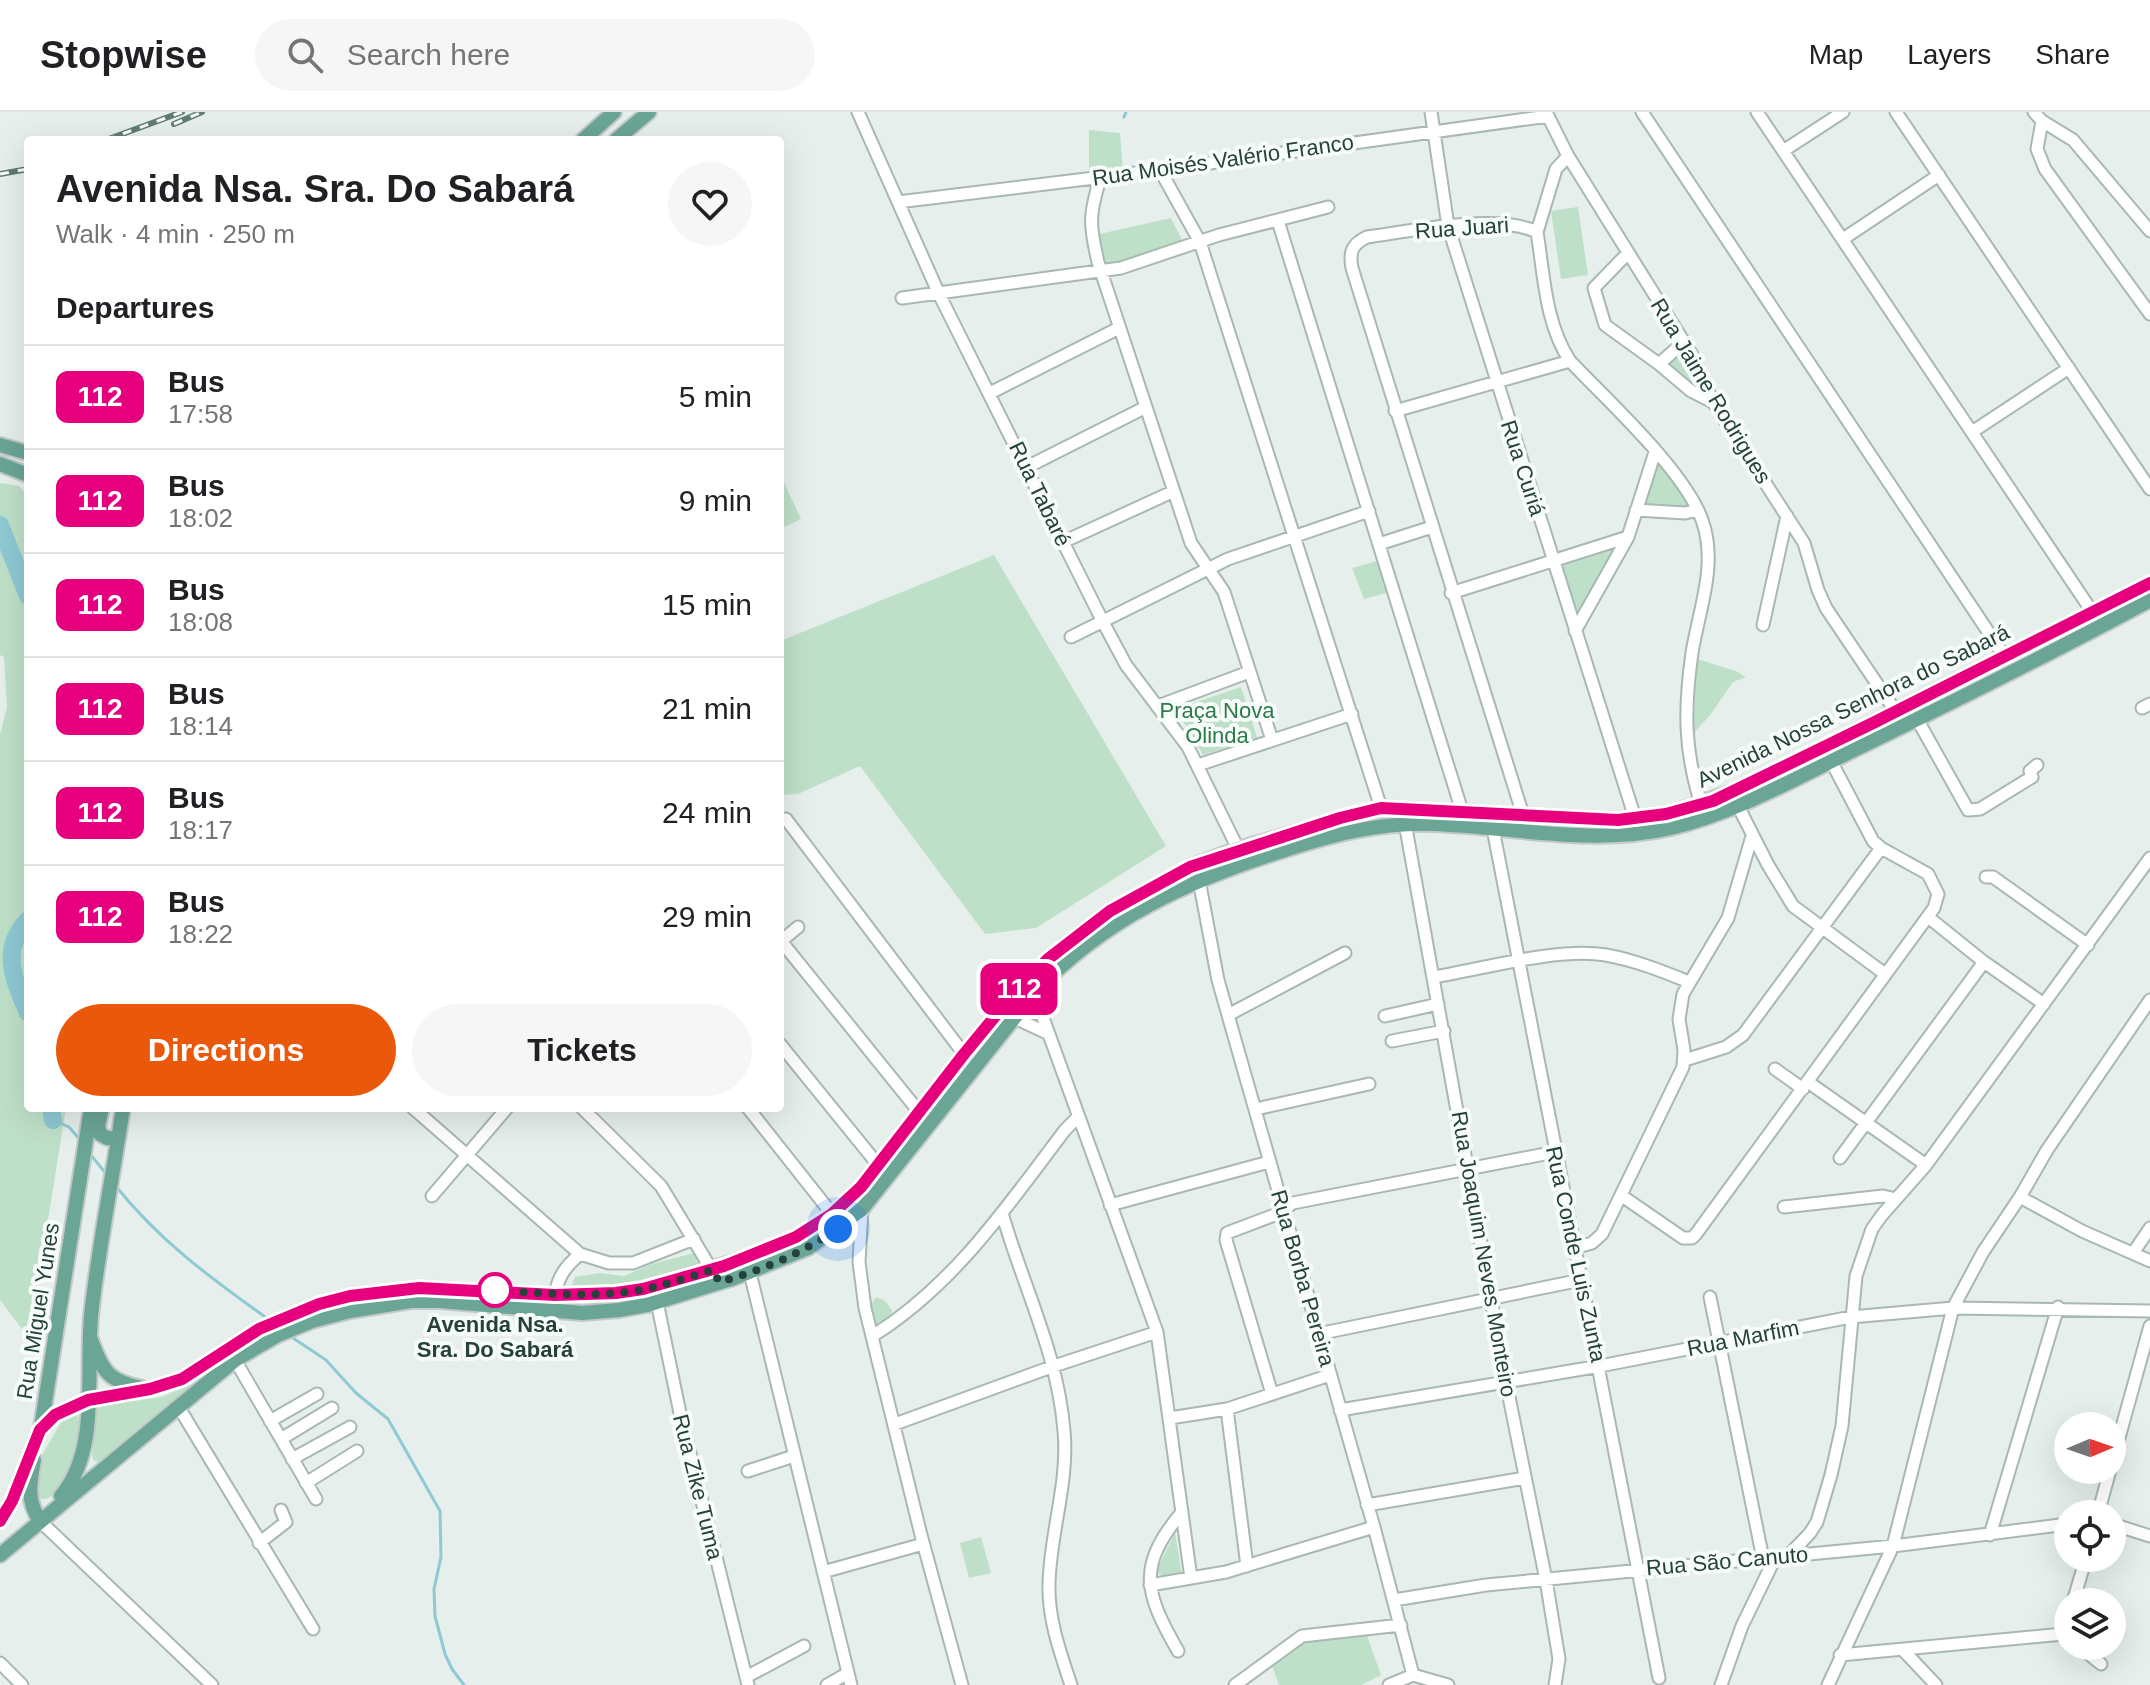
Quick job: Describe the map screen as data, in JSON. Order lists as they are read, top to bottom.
{
  "streets": {
    "main road": ["Avenida Nossa Senhora do Sabará", "Rua Miguel Yunes"],
    "street": [
      "Rua Moisés Valério Franco",
      "Rua Juari",
      "Rua Jaime Rodrigues",
      "Rua Curiá",
      "Rua Tabaré",
      "Rua Joaquim Neves Monteiro",
      "Rua Conde Luis Zunta",
      "Rua Borba Pereira",
      "Rua Marfim",
      "Rua Zike Tuma",
      "Rua São Canuto"
    ]
  },
  "crossings": [
    ["Rua Moisés Valério Franco", "Rua Jaime Rodrigues"],
    ["Rua Moisés Valério Franco", "Rua Curiá"],
    ["Rua Moisés Valério Franco", "Rua Tabaré"],
    ["Rua Juari", "Rua Curiá"],
    ["Rua Juari", "Avenida Nossa Senhora do Sabará"],
    ["Rua Jaime Rodrigues", "Avenida Nossa Senhora do Sabará"],
    ["Rua Curiá", "Avenida Nossa Senhora do Sabará"],
    ["Rua Tabaré", "Avenida Nossa Senhora do Sabará"],
    ["Avenida Nossa Senhora do Sabará", "Rua Joaquim Neves Monteiro"],
    ["Avenida Nossa Senhora do Sabará", "Rua Conde Luis Zunta"],
    ["Avenida Nossa Senhora do Sabará", "Rua Borba Pereira"],
    ["Avenida Nossa Senhora do Sabará", "Rua Miguel Yunes"],
    ["Avenida Nossa Senhora do Sabará", "Rua Zike Tuma"],
    ["Rua Joaquim Neves Monteiro", "Rua Marfim"],
    ["Rua Joaquim Neves Monteiro", "Rua São Canuto"],
    ["Rua Conde Luis Zunta", "Rua Marfim"],
    ["Rua Conde Luis Zunta", "Rua São Canuto"],
    ["Rua Borba Pereira", "Rua Marfim"],
    ["Rua Borba Pereira", "Rua São Canuto"]
  ],
  "parks": ["Praça Nova Olinda"],
  "places": ["Avenida Nsa. Sra. Do Sabará"],
  "lines": ["bus line 112"],
  "north": "right",
  "page": {
    "header": "Stopwise",
    "search": "Search here",
    "nav": ["Map", "Layers", "Share"],
    "on_map": "112",
    "heading": [
      ["Avenida Nsa. Sra. Do Sabará", "Walk · 4 min · 250 m"],
      "Departures"
    ],
    "list": [
      {
        "mark": "112",
        "name": "Bus",
        "note": "17:58",
        "value": "5 min"
      },
      {
        "mark": "112",
        "name": "Bus",
        "note": "18:02",
        "value": "9 min"
      },
      {
        "mark": "112",
        "name": "Bus",
        "note": "18:08",
        "value": "15 min"
      },
      {
        "mark": "112",
        "name": "Bus",
        "note": "18:14",
        "value": "21 min"
      },
      {
        "mark": "112",
        "name": "Bus",
        "note": "18:17",
        "value": "24 min"
      },
      {
        "mark": "112",
        "name": "Bus",
        "note": "18:22",
        "value": "29 min"
      }
    ],
    "buttons": ["Directions", "Tickets"]
  }
}
